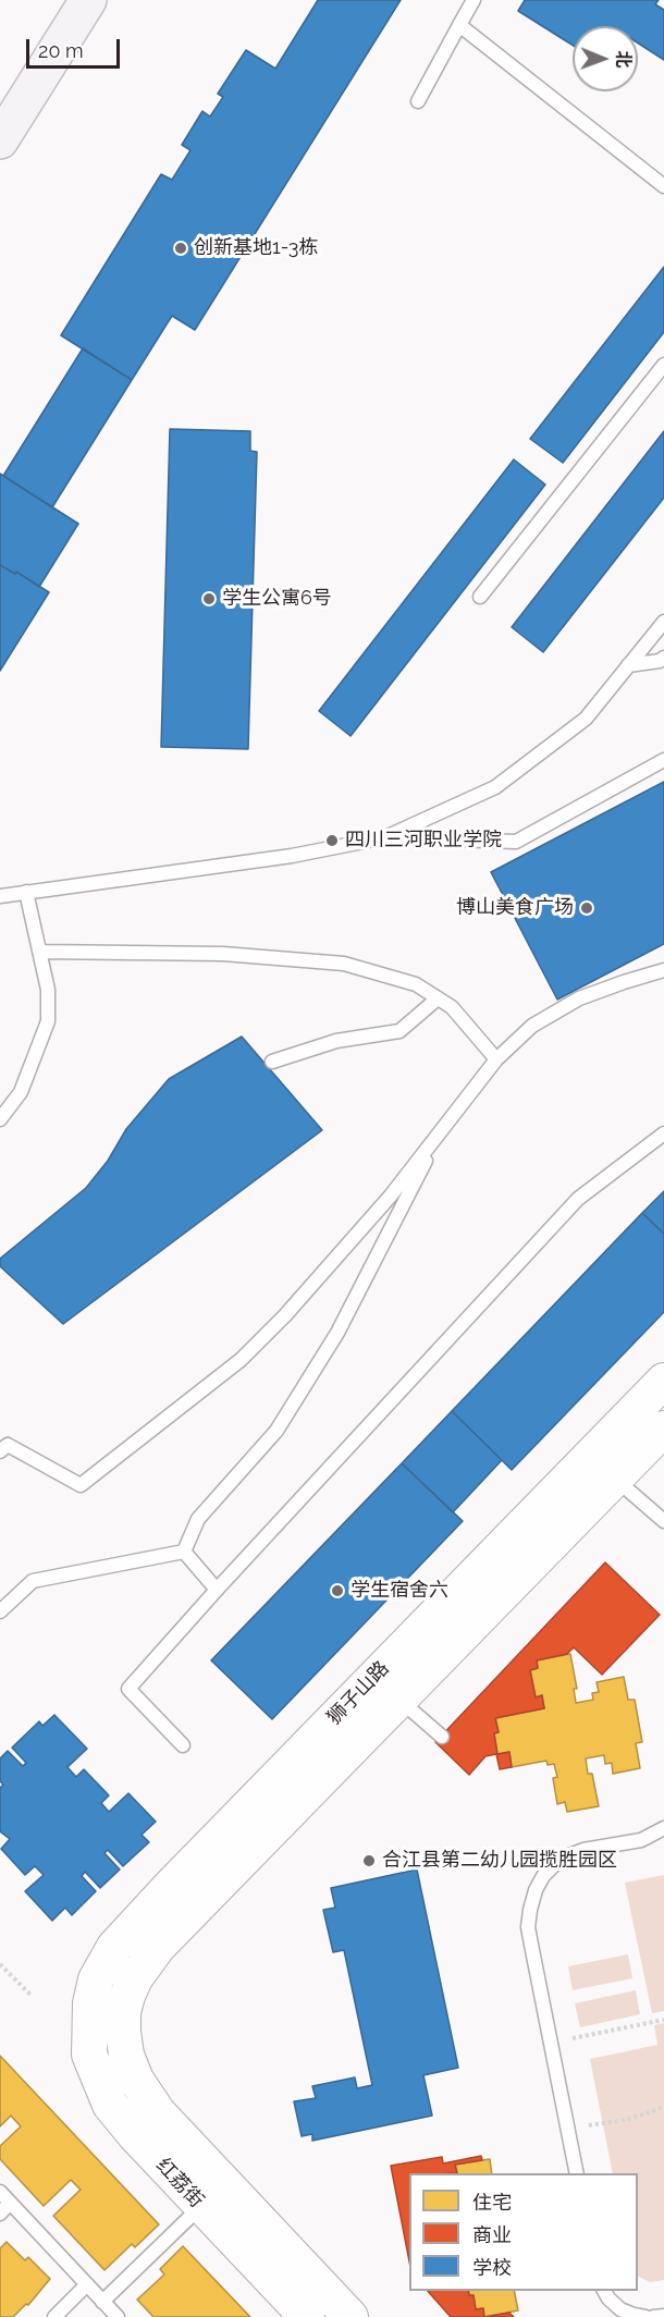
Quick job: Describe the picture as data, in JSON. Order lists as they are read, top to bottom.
{
  "streets": {
    "street": ["狮子山路", "红荔街"]
  },
  "crossings": [
    ["狮子山路", "红荔街"]
  ],
  "places": [
    "创新基地1-3栋",
    "学生公寓6号",
    "四川三河职业学院",
    "博山美食广场",
    "学生宿舍六",
    "合江县第二幼儿园揽胜园区"
  ],
  "legend": ["住宅", "商业", "学校"],
  "scale_bar": "20 m",
  "north": "right"
}
